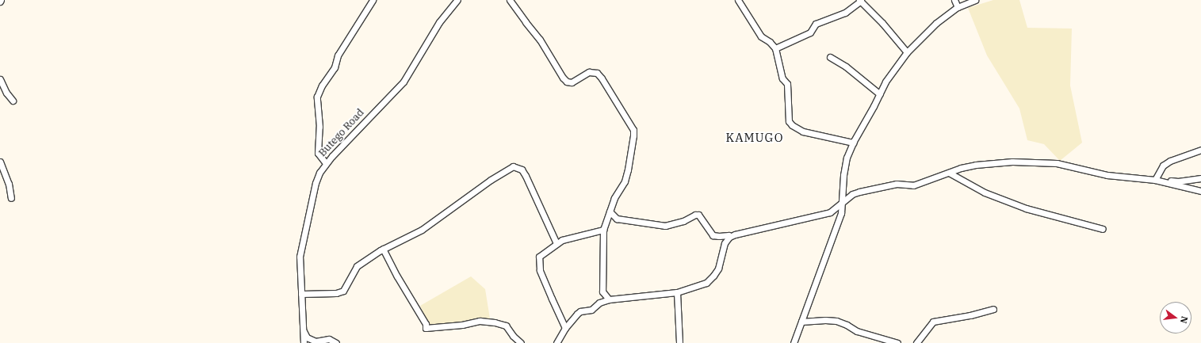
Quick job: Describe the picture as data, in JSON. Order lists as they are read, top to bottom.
{
  "streets": {
    "street": ["Butego Road"]
  },
  "districts": ["KAMUGO"],
  "north": "right"
}
